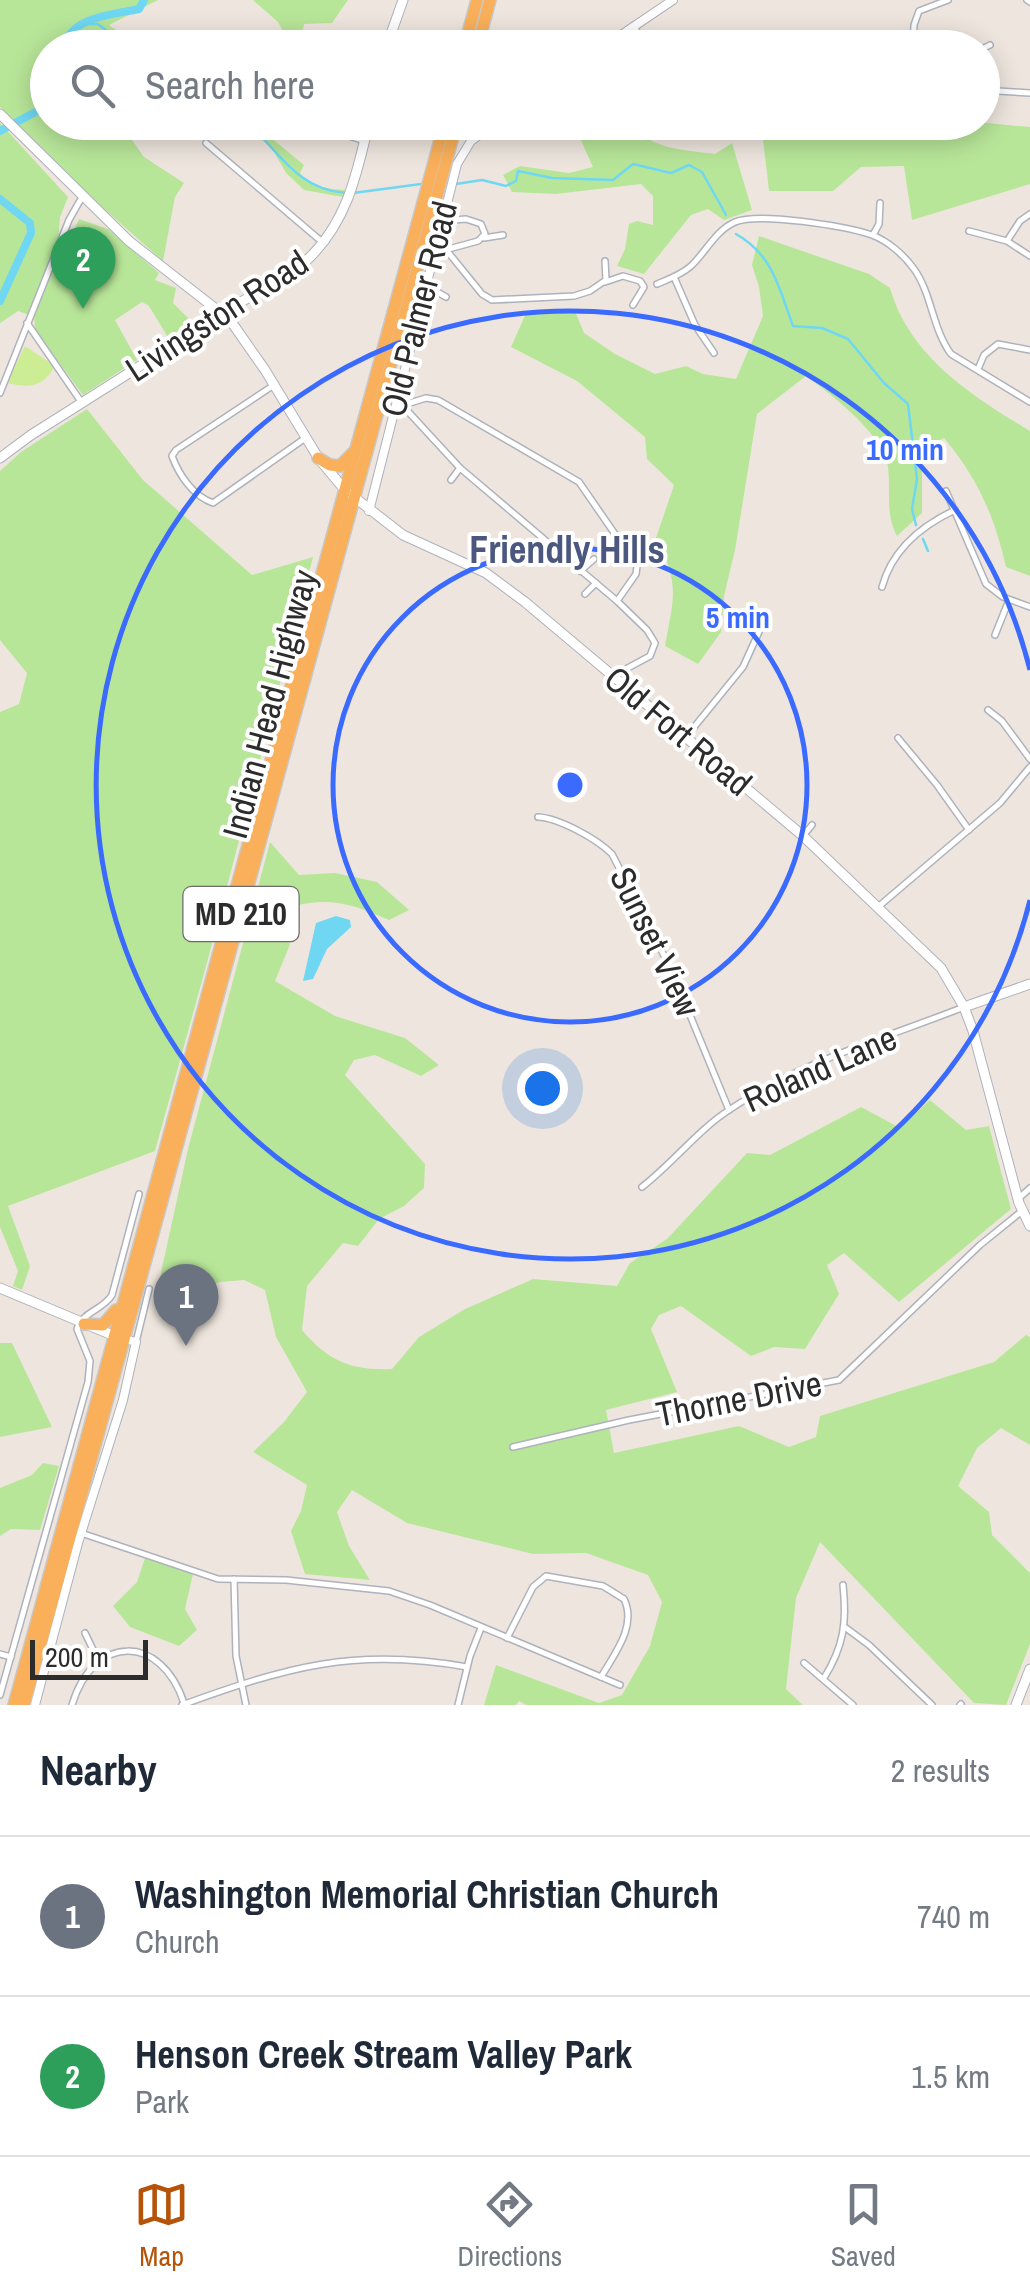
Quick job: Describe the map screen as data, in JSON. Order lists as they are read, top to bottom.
{
  "streets": {
    "highway": ["Indian Head Highway", "MD 210"],
    "main road": ["Livingston Road", "Old Fort Road"],
    "street": [
      "Old Palmer Road",
      "Sunset View",
      "Roland Lane",
      "Thorne Drive"
    ]
  },
  "crossings": [
    ["Old Palmer Road", "Old Fort Road"],
    ["Livingston Road", "Old Fort Road"],
    ["Indian Head Highway", "Old Fort Road"],
    ["Old Fort Road", "Roland Lane"],
    ["Old Fort Road", "Thorne Drive"],
    ["Sunset View", "Roland Lane"]
  ],
  "districts": ["Friendly Hills"],
  "scale_bar": "200 m",
  "page": {
    "search": "Search here",
    "pins": ["2", "1"],
    "scale": "200 m",
    "heading": ["Nearby", "2 results"],
    "list": [
      {
        "mark": "1",
        "name": "Washington Memorial Christian Church",
        "note": "Church",
        "value": "740 m"
      },
      {
        "mark": "2",
        "name": "Henson Creek Stream Valley Park",
        "note": "Park",
        "value": "1.5 km"
      }
    ],
    "nav": ["Map", "Directions", "Saved"]
  },
  "rings": ["10 min", "5 min"]
}
